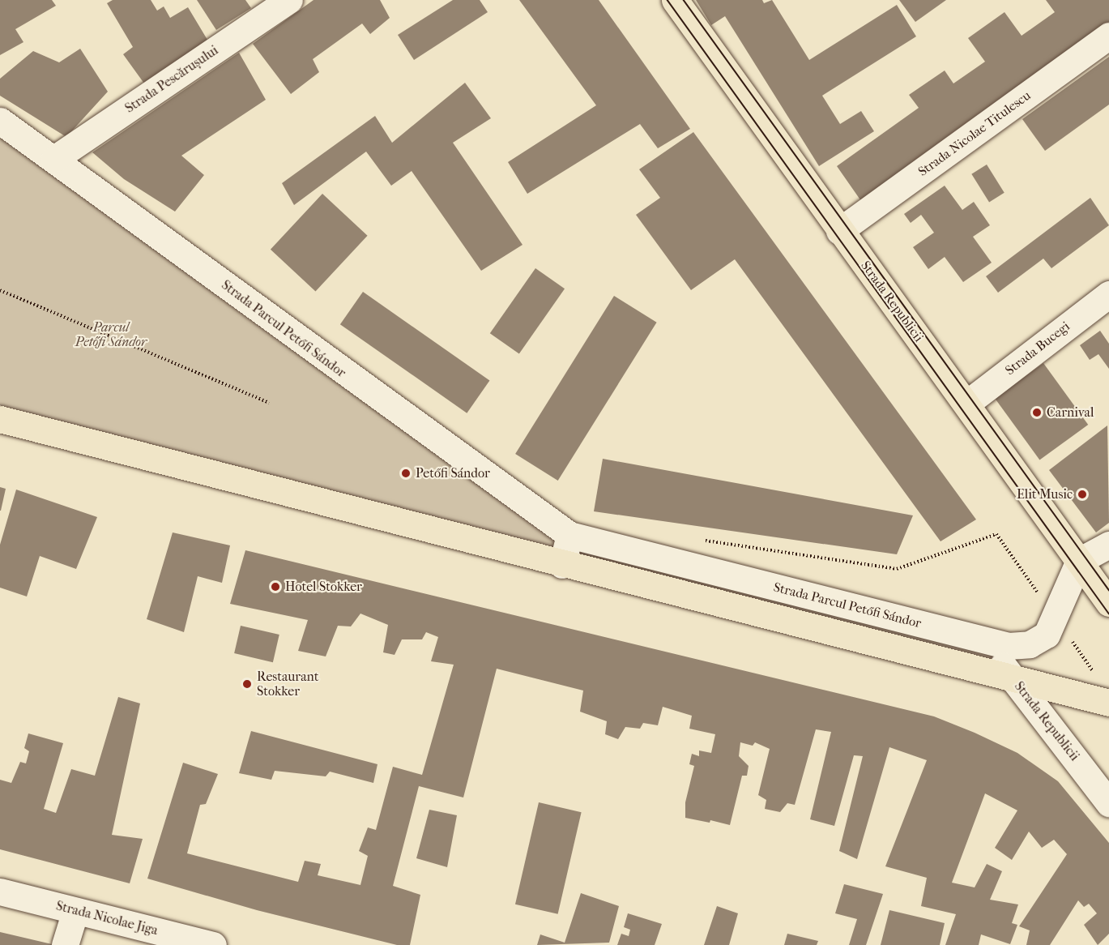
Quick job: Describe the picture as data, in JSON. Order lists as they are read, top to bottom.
{
  "streets": {
    "main road": ["Strada Republicii"],
    "street": [
      "Strada Pescărușului",
      "Strada Nicolae Titulescu",
      "Strada Parcul Petőfi Sándor",
      "Strada Bucegi",
      "Strada Nicolae Jiga"
    ]
  },
  "crossings": [
    ["Strada Pescărușului", "Strada Parcul Petőfi Sándor"],
    ["Strada Nicolae Titulescu", "Strada Republicii"],
    ["Strada Republicii", "Strada Parcul Petőfi Sándor"],
    ["Strada Republicii", "Strada Bucegi"]
  ],
  "parks": ["Parcul Petőfi Sándor"],
  "places": [
    "Carnival",
    "Petőfi Sándor",
    "Elit Music",
    "Hotel Stokker",
    "Restaurant Stokker"
  ]
}
